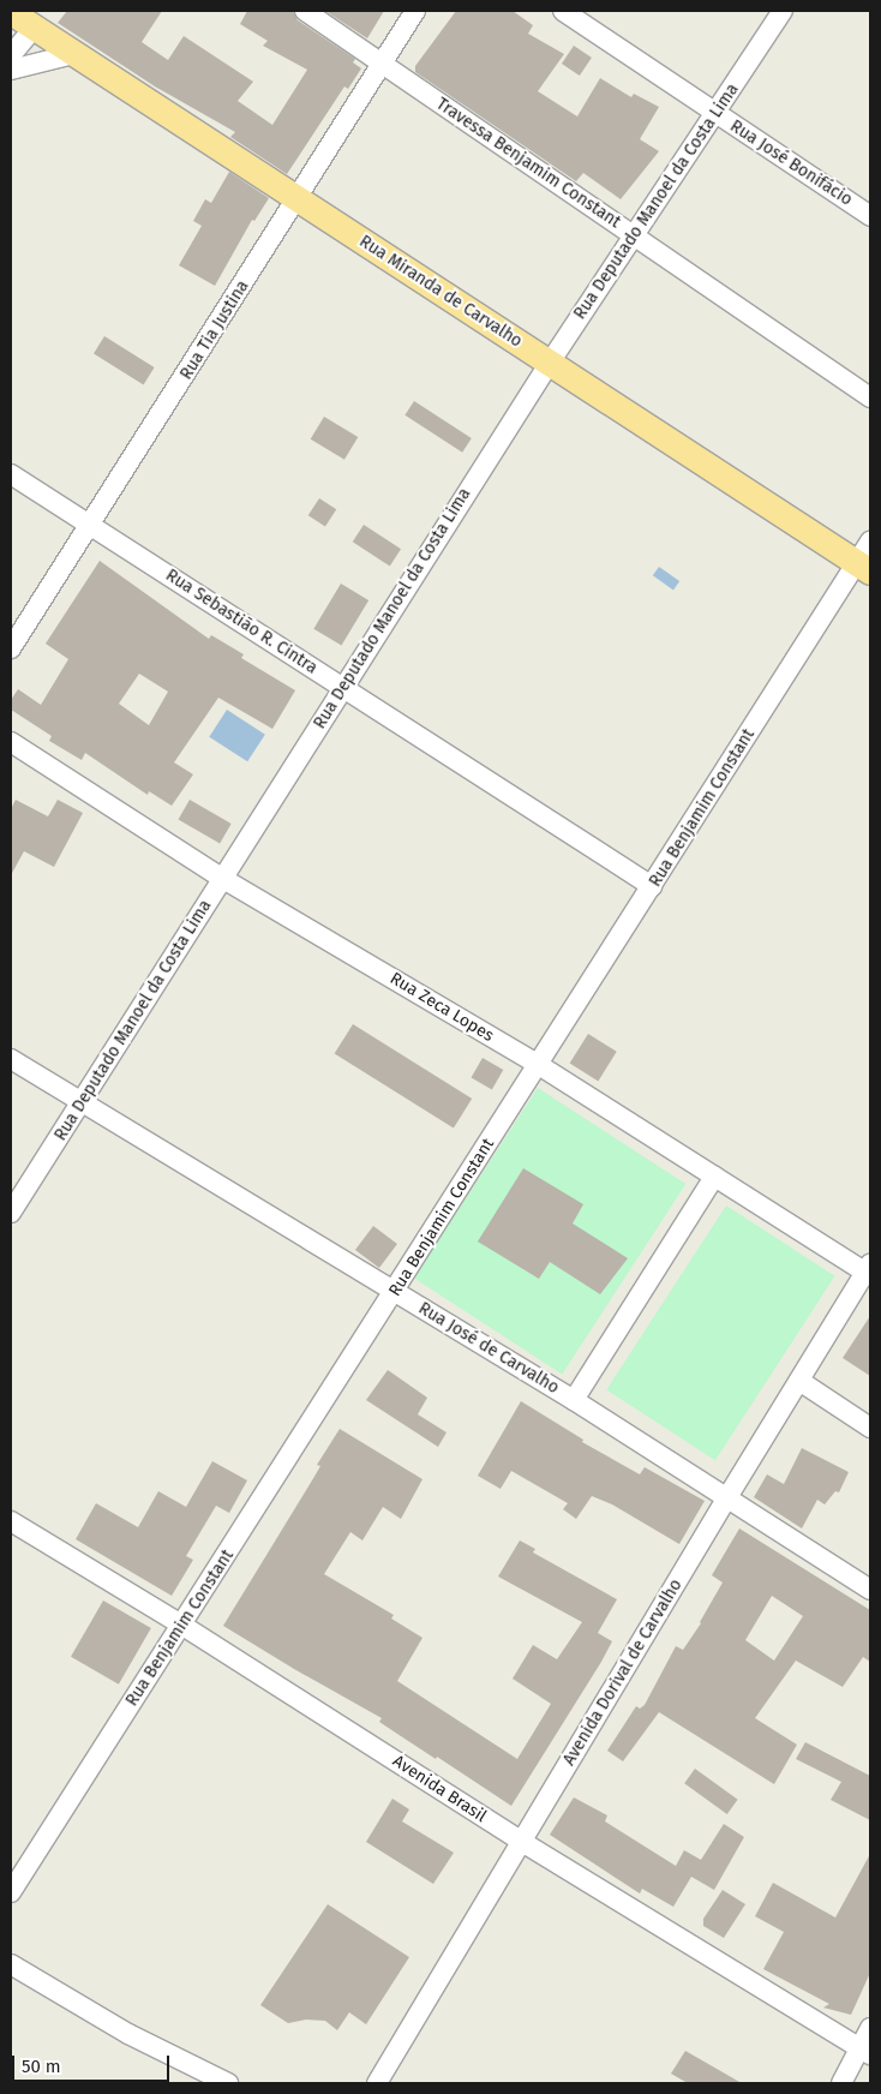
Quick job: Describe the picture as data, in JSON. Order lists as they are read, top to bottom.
{
  "streets": {
    "main road": ["Rua Miranda de Carvalho"],
    "street": [
      "Travessa Benjamim Constant",
      "Rua José Bonifácio",
      "Rua Deputado Manoel da Costa Lima",
      "Rua Tia Justina",
      "Rua Sebastião R. Cintra",
      "Rua Benjamim Constant",
      "Rua Zeca Lopes",
      "Rua José de Carvalho",
      "Avenida Dorival de Carvalho",
      "Avenida Brasil"
    ]
  },
  "crossings": [
    ["Travessa Benjamim Constant", "Rua Deputado Manoel da Costa Lima"],
    ["Travessa Benjamim Constant", "Rua Tia Justina"],
    ["Rua José Bonifácio", "Rua Deputado Manoel da Costa Lima"],
    ["Rua Deputado Manoel da Costa Lima", "Rua Miranda de Carvalho"],
    ["Rua Deputado Manoel da Costa Lima", "Rua Sebastião R. Cintra"],
    ["Rua Deputado Manoel da Costa Lima", "Rua Zeca Lopes"],
    ["Rua Deputado Manoel da Costa Lima", "Rua José de Carvalho"],
    ["Rua Miranda de Carvalho", "Rua Tia Justina"],
    ["Rua Miranda de Carvalho", "Rua Benjamim Constant"],
    ["Rua Tia Justina", "Rua Sebastião R. Cintra"],
    ["Rua Sebastião R. Cintra", "Rua Benjamim Constant"],
    ["Rua Benjamim Constant", "Rua Zeca Lopes"],
    ["Rua Benjamim Constant", "Rua José de Carvalho"],
    ["Rua Benjamim Constant", "Avenida Brasil"],
    ["Rua Zeca Lopes", "Avenida Dorival de Carvalho"],
    ["Rua José de Carvalho", "Avenida Dorival de Carvalho"],
    ["Avenida Dorival de Carvalho", "Avenida Brasil"]
  ],
  "scale_bar": "50 m"
}
